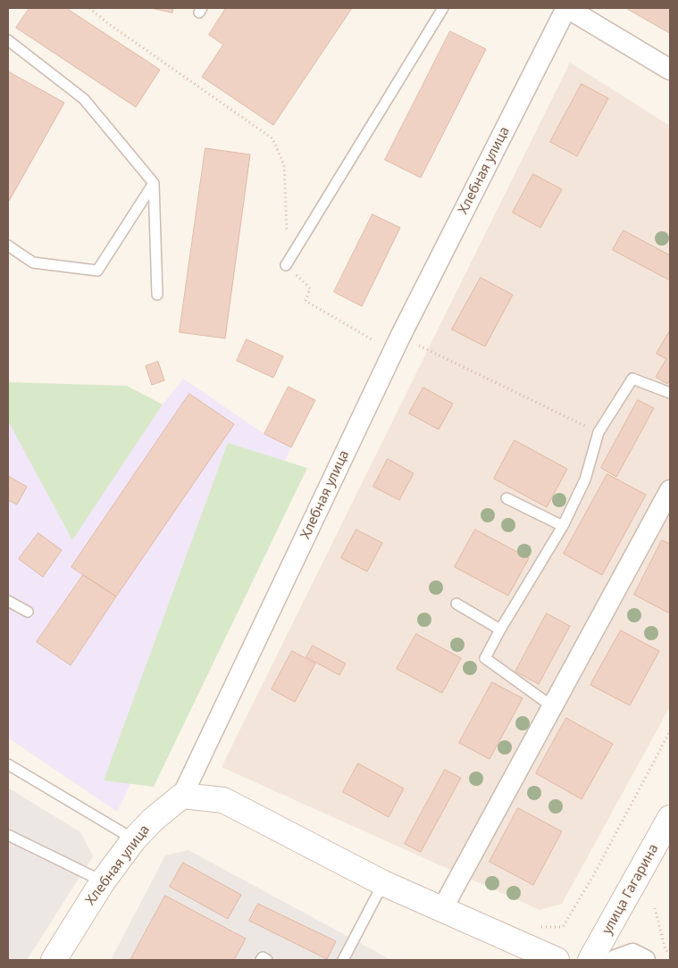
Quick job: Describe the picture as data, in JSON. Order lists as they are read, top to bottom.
{
  "streets": {
    "street": ["Хлебная улица", "улица Гагарина"]
  }
}
